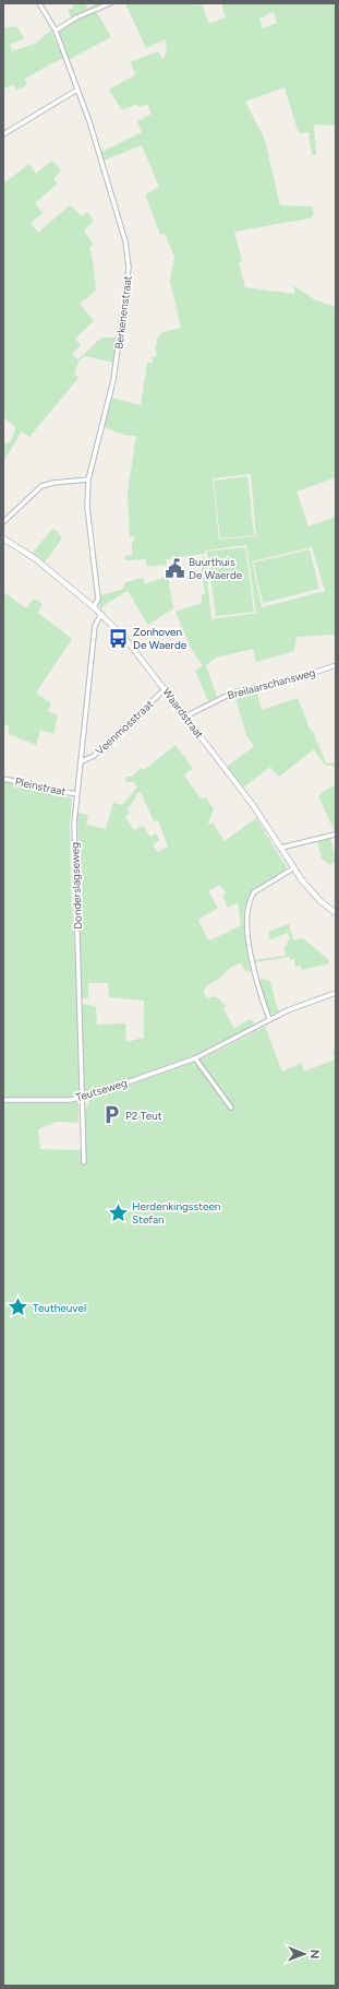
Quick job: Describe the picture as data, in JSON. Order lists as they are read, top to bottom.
{
  "streets": {
    "street": [
      "Berkenenstraat",
      "Breilaarschansweg",
      "Waardstraat",
      "Veenmosstraat",
      "Pleinstraat",
      "Donderslagseweg",
      "Teutseweg"
    ]
  },
  "crossings": [
    ["Berkenenstraat", "Waardstraat"],
    ["Breilaarschansweg", "Waardstraat"],
    ["Waardstraat", "Veenmosstraat"],
    ["Waardstraat", "Donderslagseweg"],
    ["Veenmosstraat", "Donderslagseweg"],
    ["Pleinstraat", "Donderslagseweg"],
    ["Donderslagseweg", "Teutseweg"]
  ],
  "places": {
    "public building": ["Buurthuis De Waerde"],
    "bus stop": ["Zonhoven De Waerde"],
    "parking": ["P2 Teut"],
    "place": ["Herdenkingssteen Stefan", "Teutheuvel"]
  },
  "north": "right"
}
